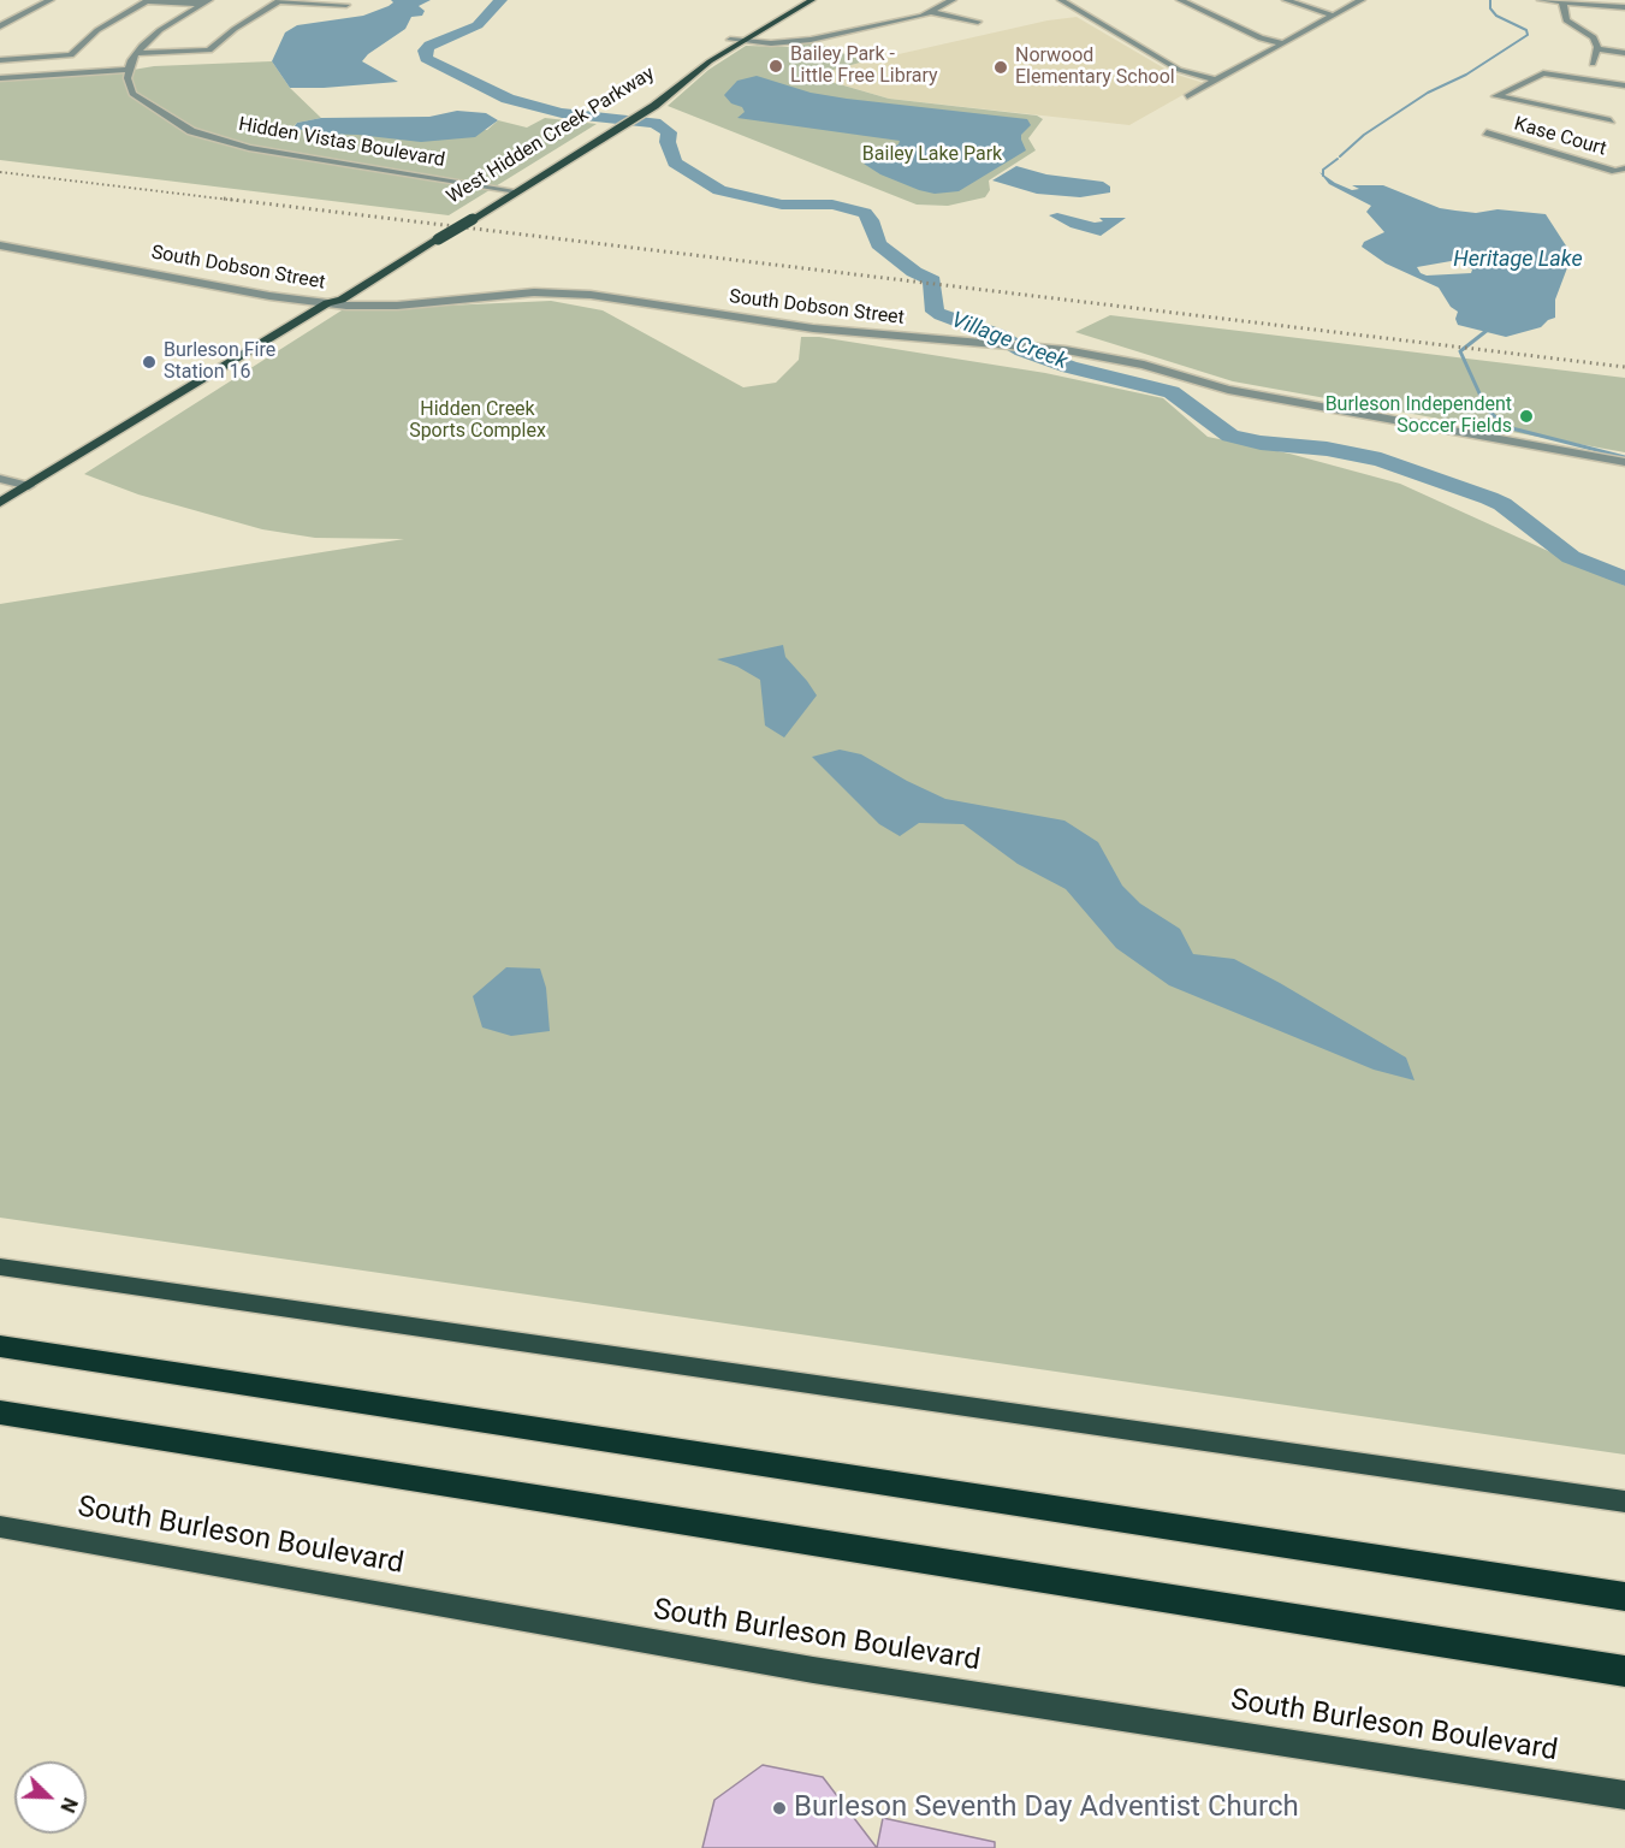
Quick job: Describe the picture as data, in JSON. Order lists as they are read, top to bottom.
{
  "streets": {
    "main road": ["West Hidden Creek Parkway", "South Burleson Boulevard"],
    "street": ["Kase Court", "Hidden Vistas Boulevard", "South Dobson Street"]
  },
  "crossings": [
    ["West Hidden Creek Parkway", "Hidden Vistas Boulevard"],
    ["West Hidden Creek Parkway", "South Dobson Street"]
  ],
  "water": ["Heritage Lake", "Village Creek"],
  "parks": ["Bailey Lake Park", "Hidden Creek Sports Complex"],
  "places": [
    "Bailey Park - Little Free Library",
    "Norwood Elementary School",
    "Burleson Fire Station 16",
    "Burleson Independent Soccer Fields",
    "Burleson Seventh Day Adventist Church"
  ],
  "north": "bottom right"
}
